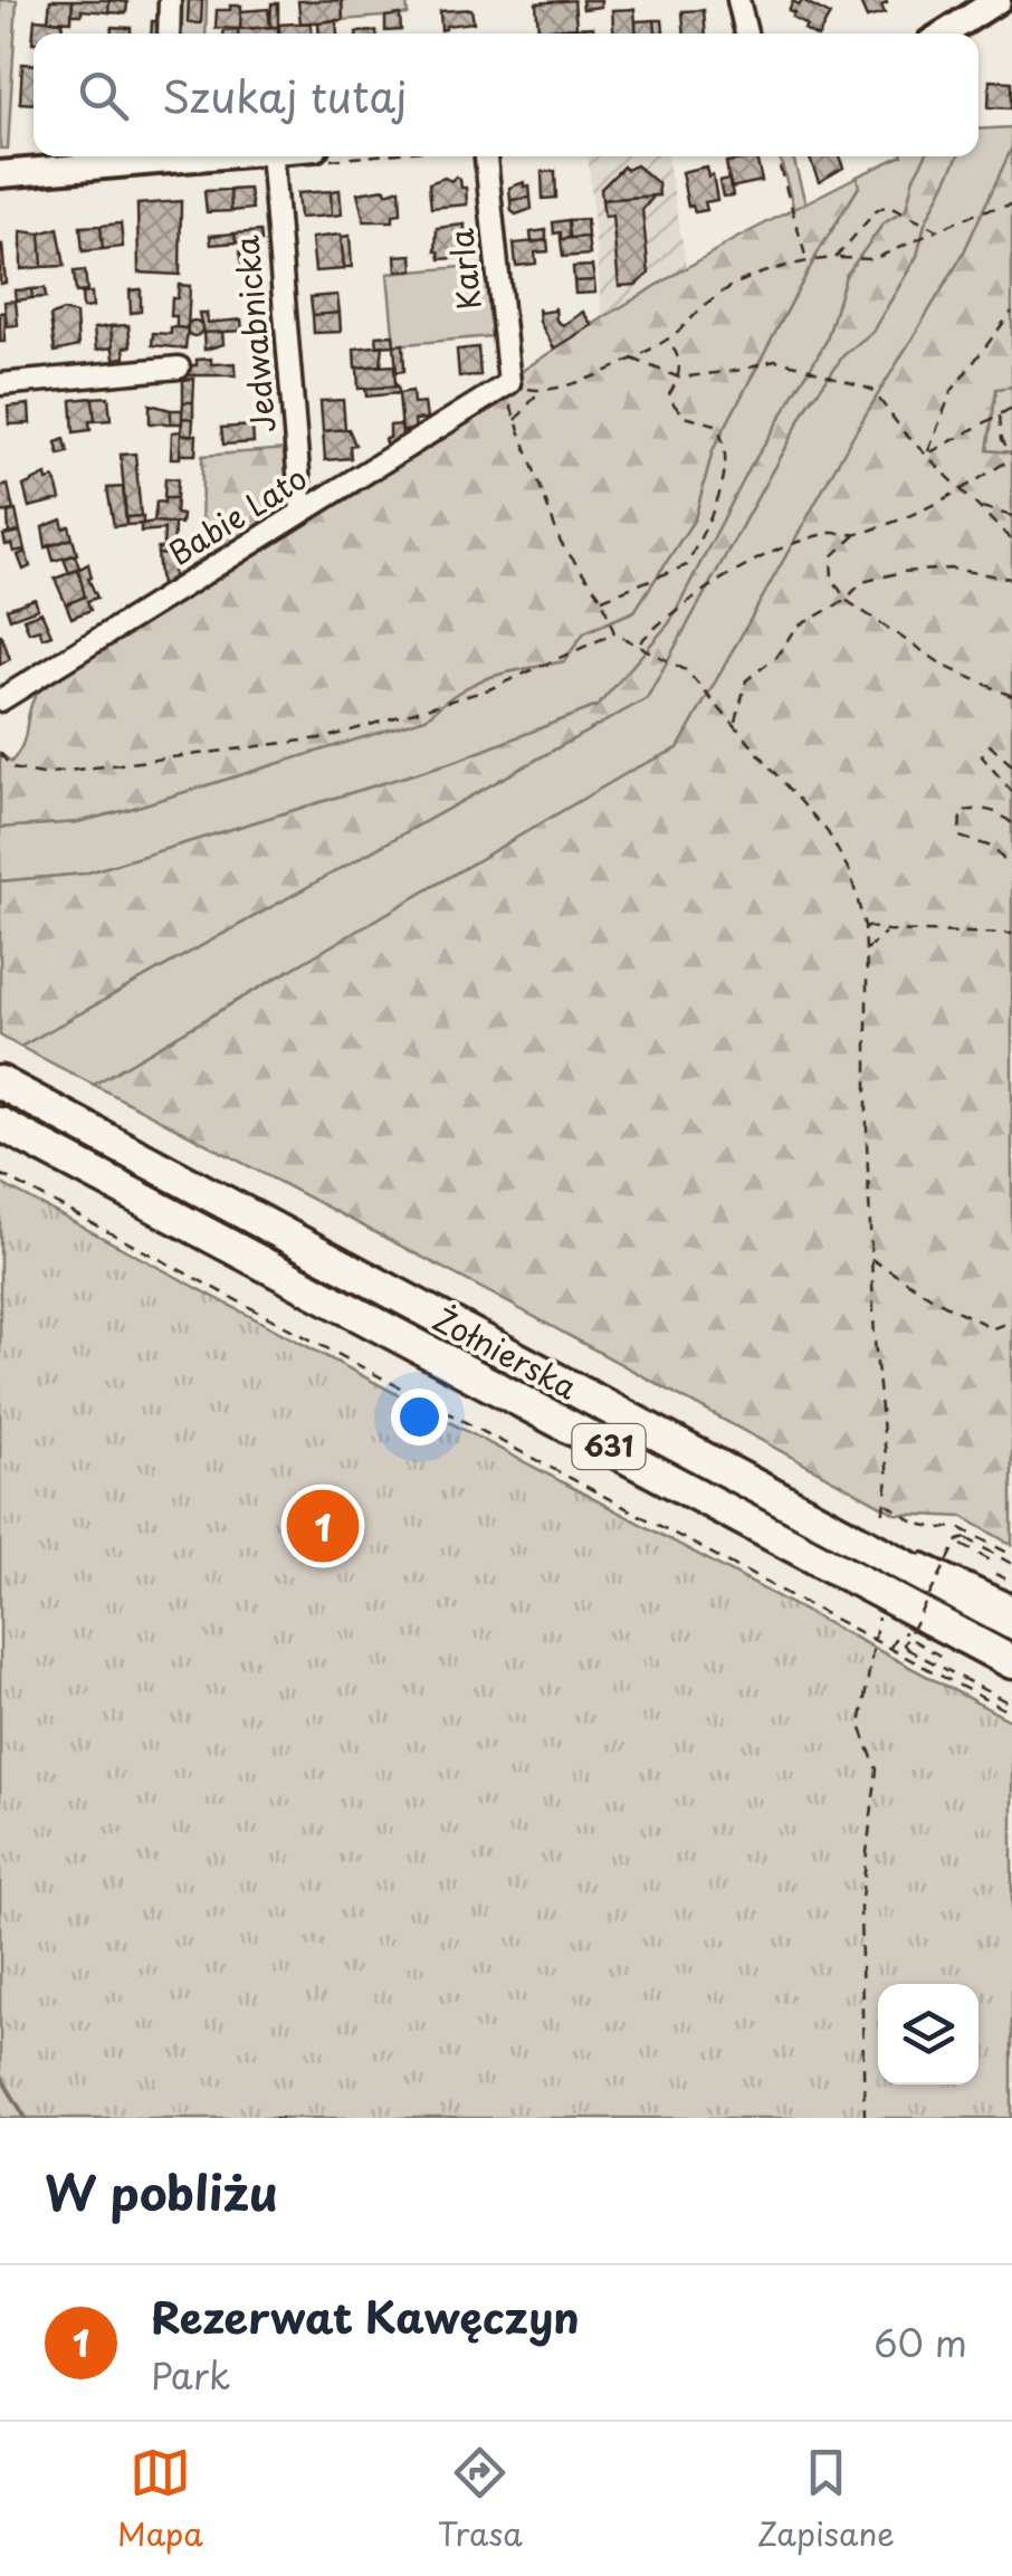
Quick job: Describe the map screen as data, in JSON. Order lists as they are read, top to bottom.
{
  "streets": {
    "main road": ["Żołnierska", "631"],
    "street": ["Karla", "Jedwabnicka", "Babie Lato"]
  },
  "crossings": [
    ["Karla", "Babie Lato"],
    ["Jedwabnicka", "Babie Lato"]
  ],
  "page": {
    "search": "Szukaj tutaj",
    "pins": "1",
    "heading": "W pobliżu",
    "list": [
      {
        "mark": "1",
        "name": "Rezerwat Kawęczyn",
        "note": "Park",
        "value": "60 m"
      }
    ],
    "nav": ["Mapa", "Trasa", "Zapisane"]
  }
}
